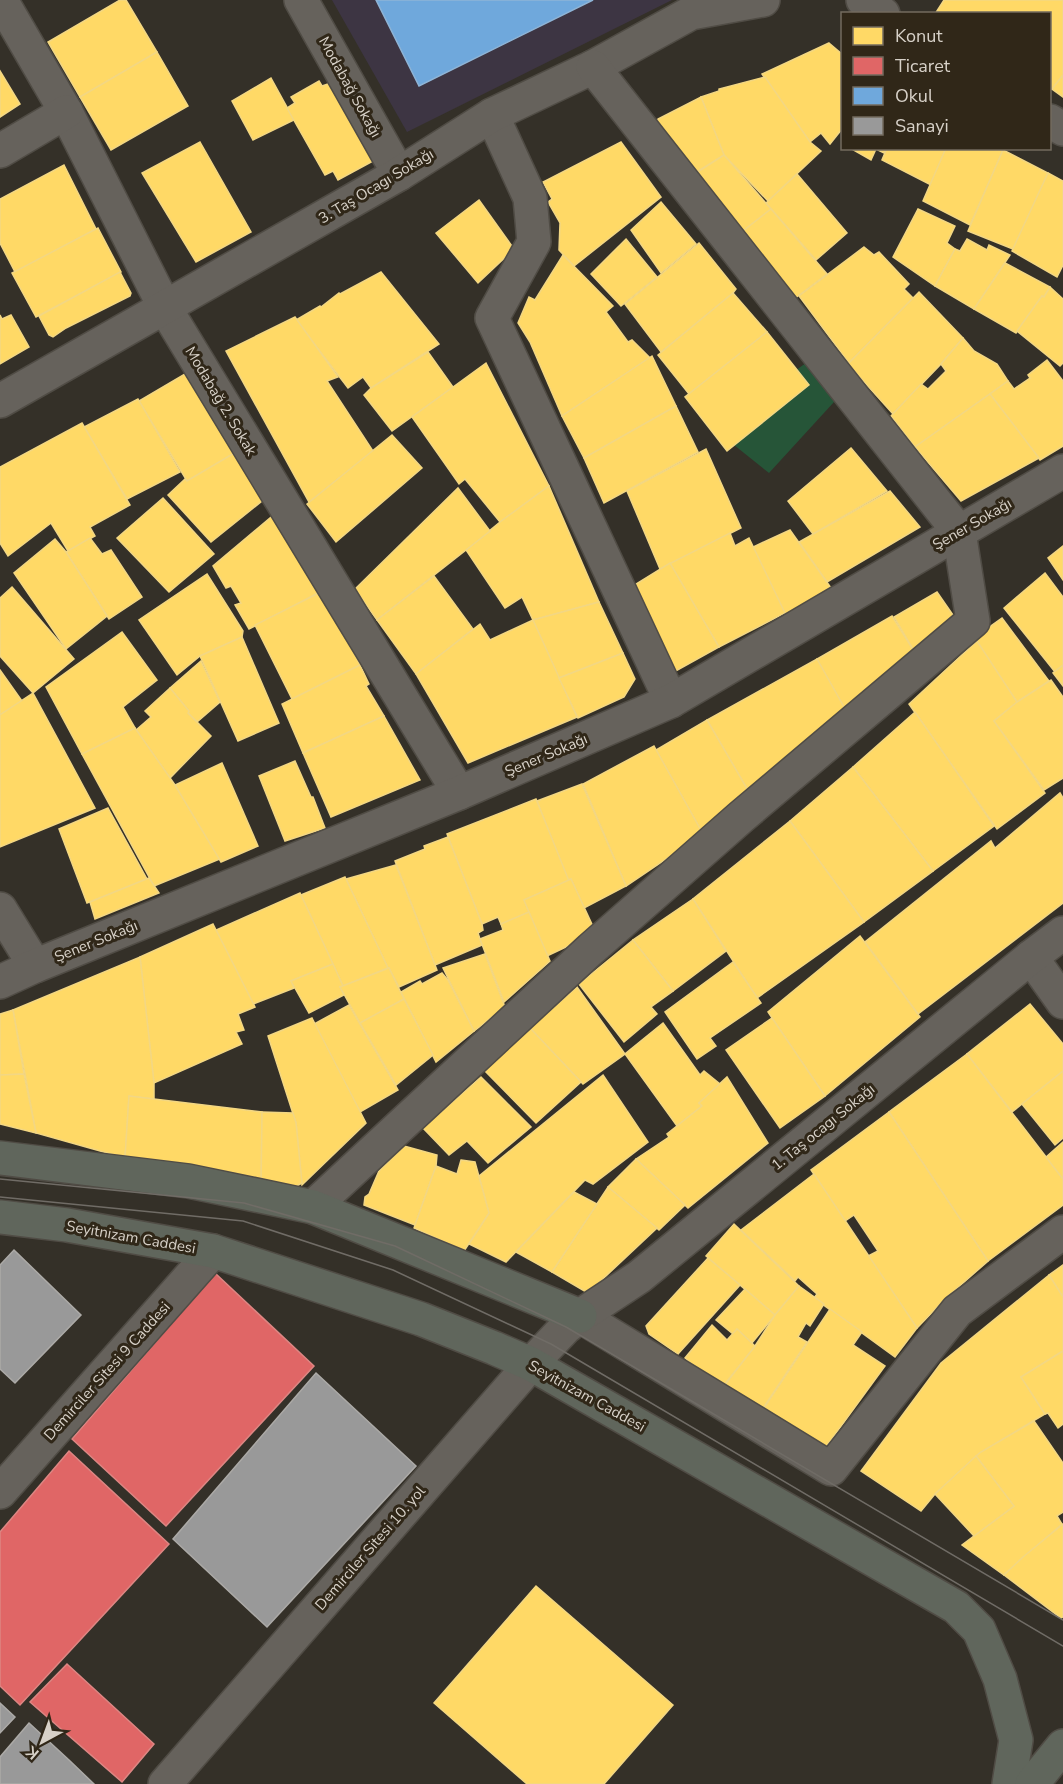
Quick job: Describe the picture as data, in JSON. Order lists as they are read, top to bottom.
{
  "streets": {
    "main road": ["Seyitnizam Caddesi"],
    "street": [
      "Modabağ Sokağı",
      "3. Taş Ocagı Sokağı",
      "Modabağ 2. Sokak",
      "Şener Sokağı",
      "1. Taş ocagı Sokağı",
      "Demirciler Sitesi 9 Caddesi",
      "Demirciler Sitesi 10. yol"
    ]
  },
  "crossings": [
    ["Modabağ Sokağı", "3. Taş Ocagı Sokağı"],
    ["3. Taş Ocagı Sokağı", "Modabağ 2. Sokak"],
    ["Modabağ 2. Sokak", "Şener Sokağı"],
    ["1. Taş ocagı Sokağı", "Demirciler Sitesi 10. yol"],
    ["Seyitnizam Caddesi", "Demirciler Sitesi 9 Caddesi"],
    ["Seyitnizam Caddesi", "Demirciler Sitesi 10. yol"]
  ],
  "legend": [
    "Konut",
    "Ticaret",
    "Okul",
    "Sanayi"
  ],
  "north": "bottom left"
}
